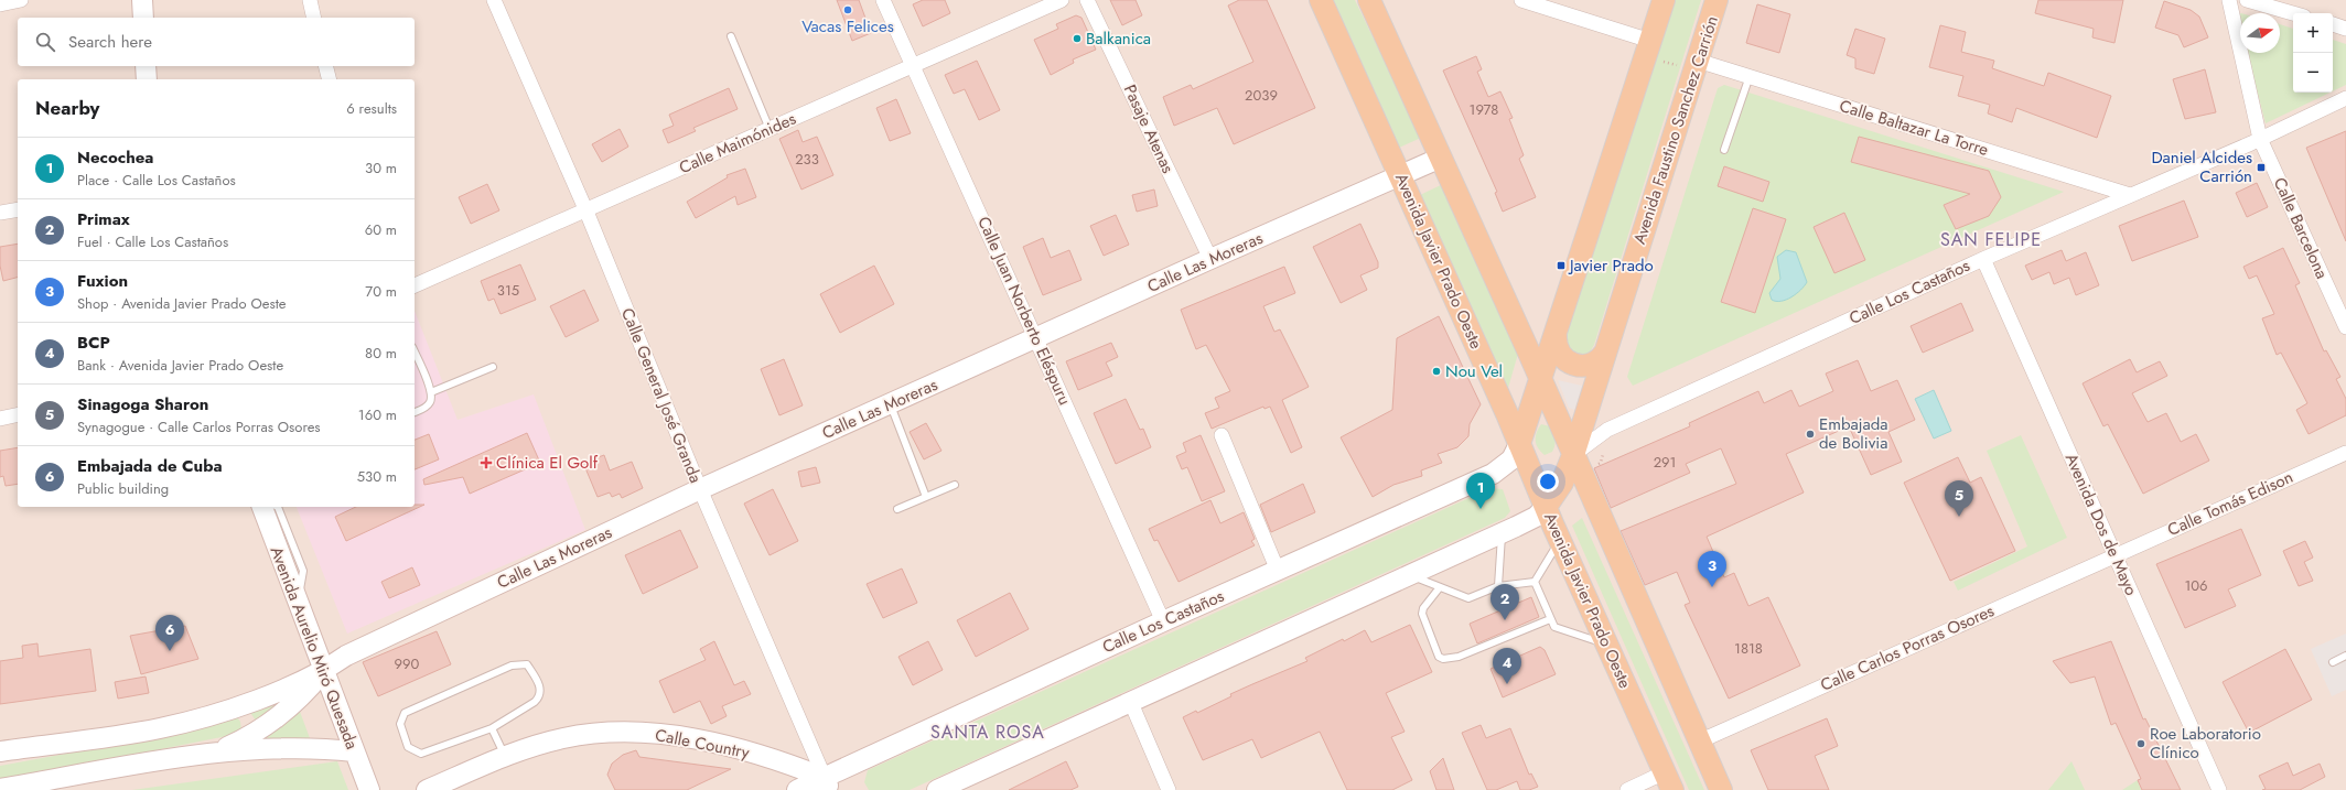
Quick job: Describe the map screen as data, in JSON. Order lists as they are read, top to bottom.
{
  "streets": {
    "main road": ["Avenida Faustino Sanchez Carrión", "Avenida Javier Prado Oeste"],
    "street": [
      "Calle Baltazar La Torre",
      "Pasaje Atenas",
      "Calle Maimónides",
      "Calle Barcelona",
      "Calle Las Moreras",
      "Calle Los Castaños",
      "Calle Juan Norberto Eléspuru",
      "Calle General José Granda",
      "Calle Tomás Edison",
      "Avenida Dos de Mayo",
      "Avenida Aurelio Miró Quesada",
      "Calle Carlos Porras Osores",
      "Calle Country"
    ]
  },
  "crossings": [
    ["Calle Baltazar La Torre", "Avenida Faustino Sanchez Carrión"],
    ["Calle Baltazar La Torre", "Calle Los Castaños"],
    ["Pasaje Atenas", "Calle Las Moreras"],
    ["Avenida Faustino Sanchez Carrión", "Avenida Javier Prado Oeste"],
    ["Avenida Faustino Sanchez Carrión", "Calle Los Castaños"],
    ["Calle Maimónides", "Calle Juan Norberto Eléspuru"],
    ["Calle Maimónides", "Calle General José Granda"],
    ["Calle Barcelona", "Calle Los Castaños"],
    ["Avenida Javier Prado Oeste", "Calle Las Moreras"],
    ["Avenida Javier Prado Oeste", "Calle Los Castaños"],
    ["Calle Las Moreras", "Calle Juan Norberto Eléspuru"],
    ["Calle Las Moreras", "Calle General José Granda"],
    ["Calle Las Moreras", "Avenida Aurelio Miró Quesada"],
    ["Calle Los Castaños", "Calle Juan Norberto Eléspuru"],
    ["Calle Los Castaños", "Calle General José Granda"],
    ["Calle Los Castaños", "Avenida Dos de Mayo"],
    ["Calle Los Castaños", "Calle Country"],
    ["Calle General José Granda", "Calle Country"],
    ["Calle Tomás Edison", "Avenida Dos de Mayo"],
    ["Calle Tomás Edison", "Calle Carlos Porras Osores"],
    ["Avenida Dos de Mayo", "Calle Carlos Porras Osores"]
  ],
  "districts": ["SAN FELIPE", "SANTA ROSA"],
  "places": {
    "other": [
      "Vacas Felices",
      "Balkanica",
      "Nou Vel",
      "Embajada de Bolivia",
      "Roe Laboratorio Clínico"
    ],
    "transit": ["Daniel Alcides Carrión", "Javier Prado"],
    "health": ["Clínica El Golf"]
  },
  "house_numbers": [
    "2039",
    "1978",
    "233",
    "315",
    "291",
    "106",
    "1818",
    "990"
  ],
  "north": "right",
  "page": {
    "map_buttons": ["+", "−"],
    "search": "Search here",
    "heading": ["Nearby", "6 results"],
    "list": [
      {
        "mark": "1",
        "name": "Necochea",
        "note": "Place · Calle Los Castaños",
        "value": "30 m"
      },
      {
        "mark": "2",
        "name": "Primax",
        "note": "Fuel · Calle Los Castaños",
        "value": "60 m"
      },
      {
        "mark": "3",
        "name": "Fuxion",
        "note": "Shop · Avenida Javier Prado Oeste",
        "value": "70 m"
      },
      {
        "mark": "4",
        "name": "BCP",
        "note": "Bank · Avenida Javier Prado Oeste",
        "value": "80 m"
      },
      {
        "mark": "5",
        "name": "Sinagoga Sharon",
        "note": "Synagogue · Calle Carlos Porras Osores",
        "value": "160 m"
      },
      {
        "mark": "6",
        "name": "Embajada de Cuba",
        "note": "Public building",
        "value": "530 m"
      }
    ],
    "pins": [
      "1",
      "5",
      "3",
      "2",
      "6",
      "4"
    ]
  }
}
